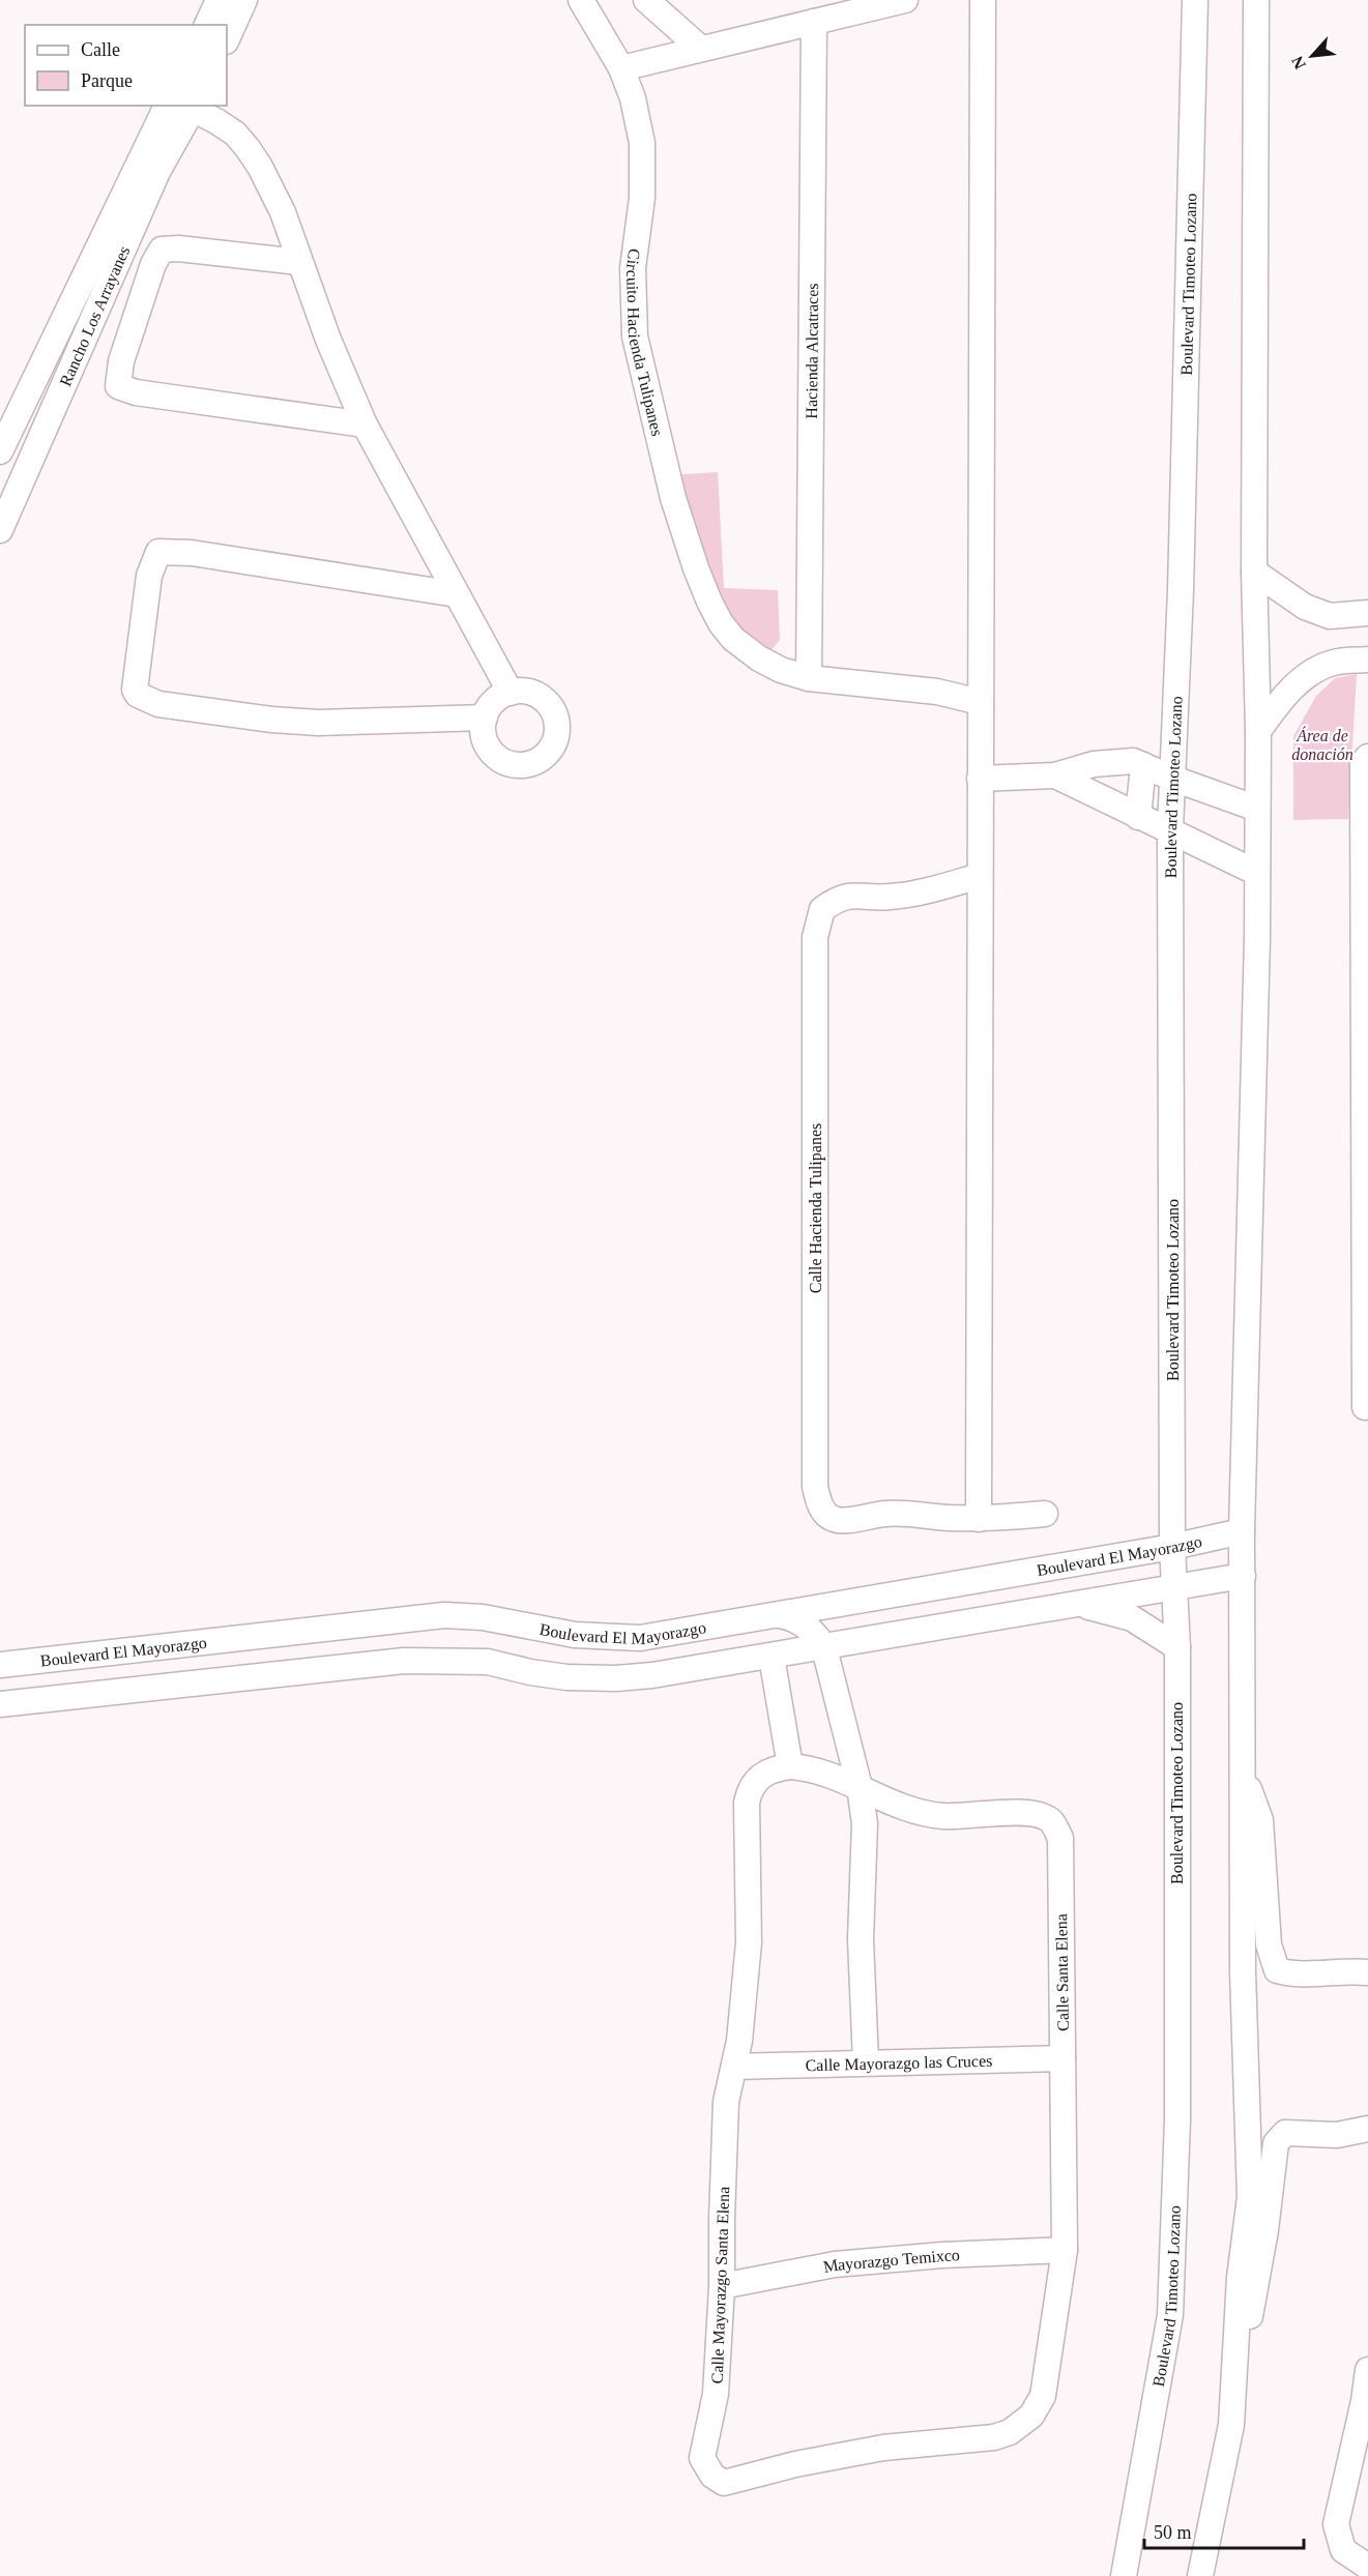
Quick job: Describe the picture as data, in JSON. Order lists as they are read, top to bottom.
{
  "streets": {
    "street": [
      "Boulevard Timoteo Lozano",
      "Rancho Los Arrayanes",
      "Circuito Hacienda Tulipanes",
      "Hacienda Alcatraces",
      "Calle Hacienda Tulipanes",
      "Boulevard El Mayorazgo",
      "Calle Santa Elena",
      "Calle Mayorazgo las Cruces",
      "Mayorazgo Temixco",
      "Calle Mayorazgo Santa Elena"
    ]
  },
  "crossings": [
    ["Boulevard Timoteo Lozano", "Boulevard El Mayorazgo"],
    ["Circuito Hacienda Tulipanes", "Hacienda Alcatraces"],
    ["Calle Santa Elena", "Calle Mayorazgo las Cruces"],
    ["Calle Santa Elena", "Mayorazgo Temixco"],
    ["Calle Santa Elena", "Calle Mayorazgo Santa Elena"],
    ["Calle Mayorazgo las Cruces", "Calle Mayorazgo Santa Elena"],
    ["Mayorazgo Temixco", "Calle Mayorazgo Santa Elena"]
  ],
  "parks": ["Área de donación"],
  "legend": ["Calle", "Parque"],
  "scale_bar": "50 m",
  "north": "bottom left"
}
